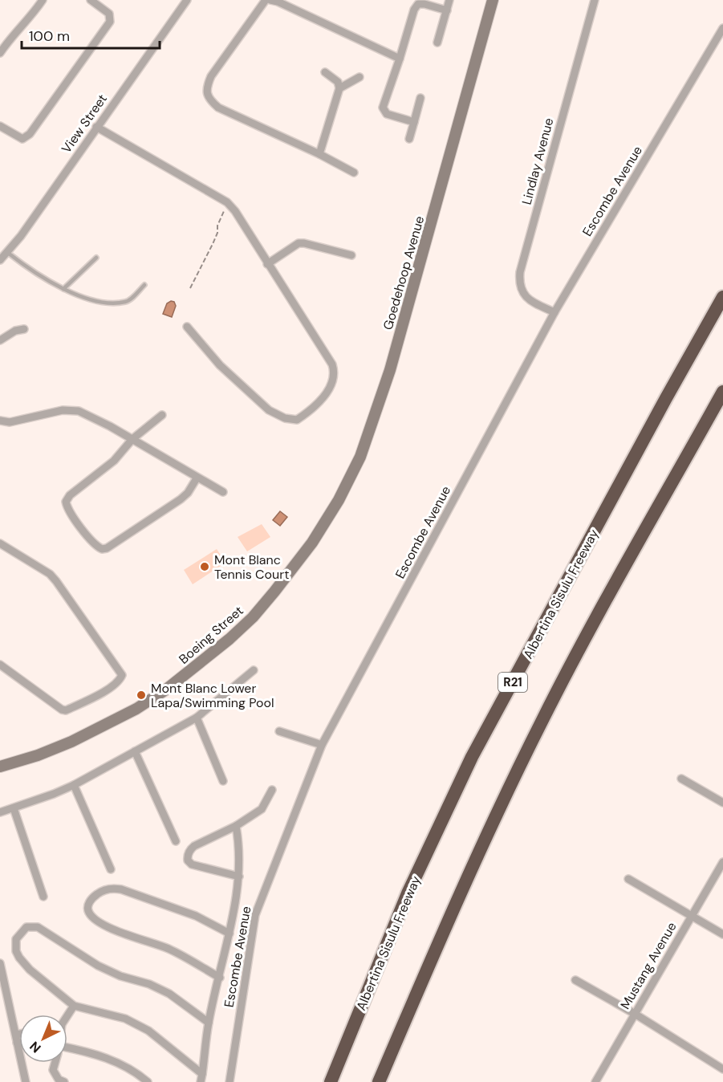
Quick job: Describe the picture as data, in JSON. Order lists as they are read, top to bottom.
{
  "streets": {
    "highway": ["Albertina Sisulu Freeway", "R21"],
    "main road": ["Goedehoop Avenue", "Boeing Street"],
    "street": [
      "View Street",
      "Lindlay Avenue",
      "Escombe Avenue",
      "Mustang Avenue"
    ]
  },
  "crossings": [
    ["Lindlay Avenue", "Escombe Avenue"],
    ["Goedehoop Avenue", "Boeing Street"]
  ],
  "places": ["Mont Blanc Tennis Court", "Mont Blanc Lower Lapa/Swimming Pool"],
  "scale_bar": "100 m",
  "north": "bottom left"
}
